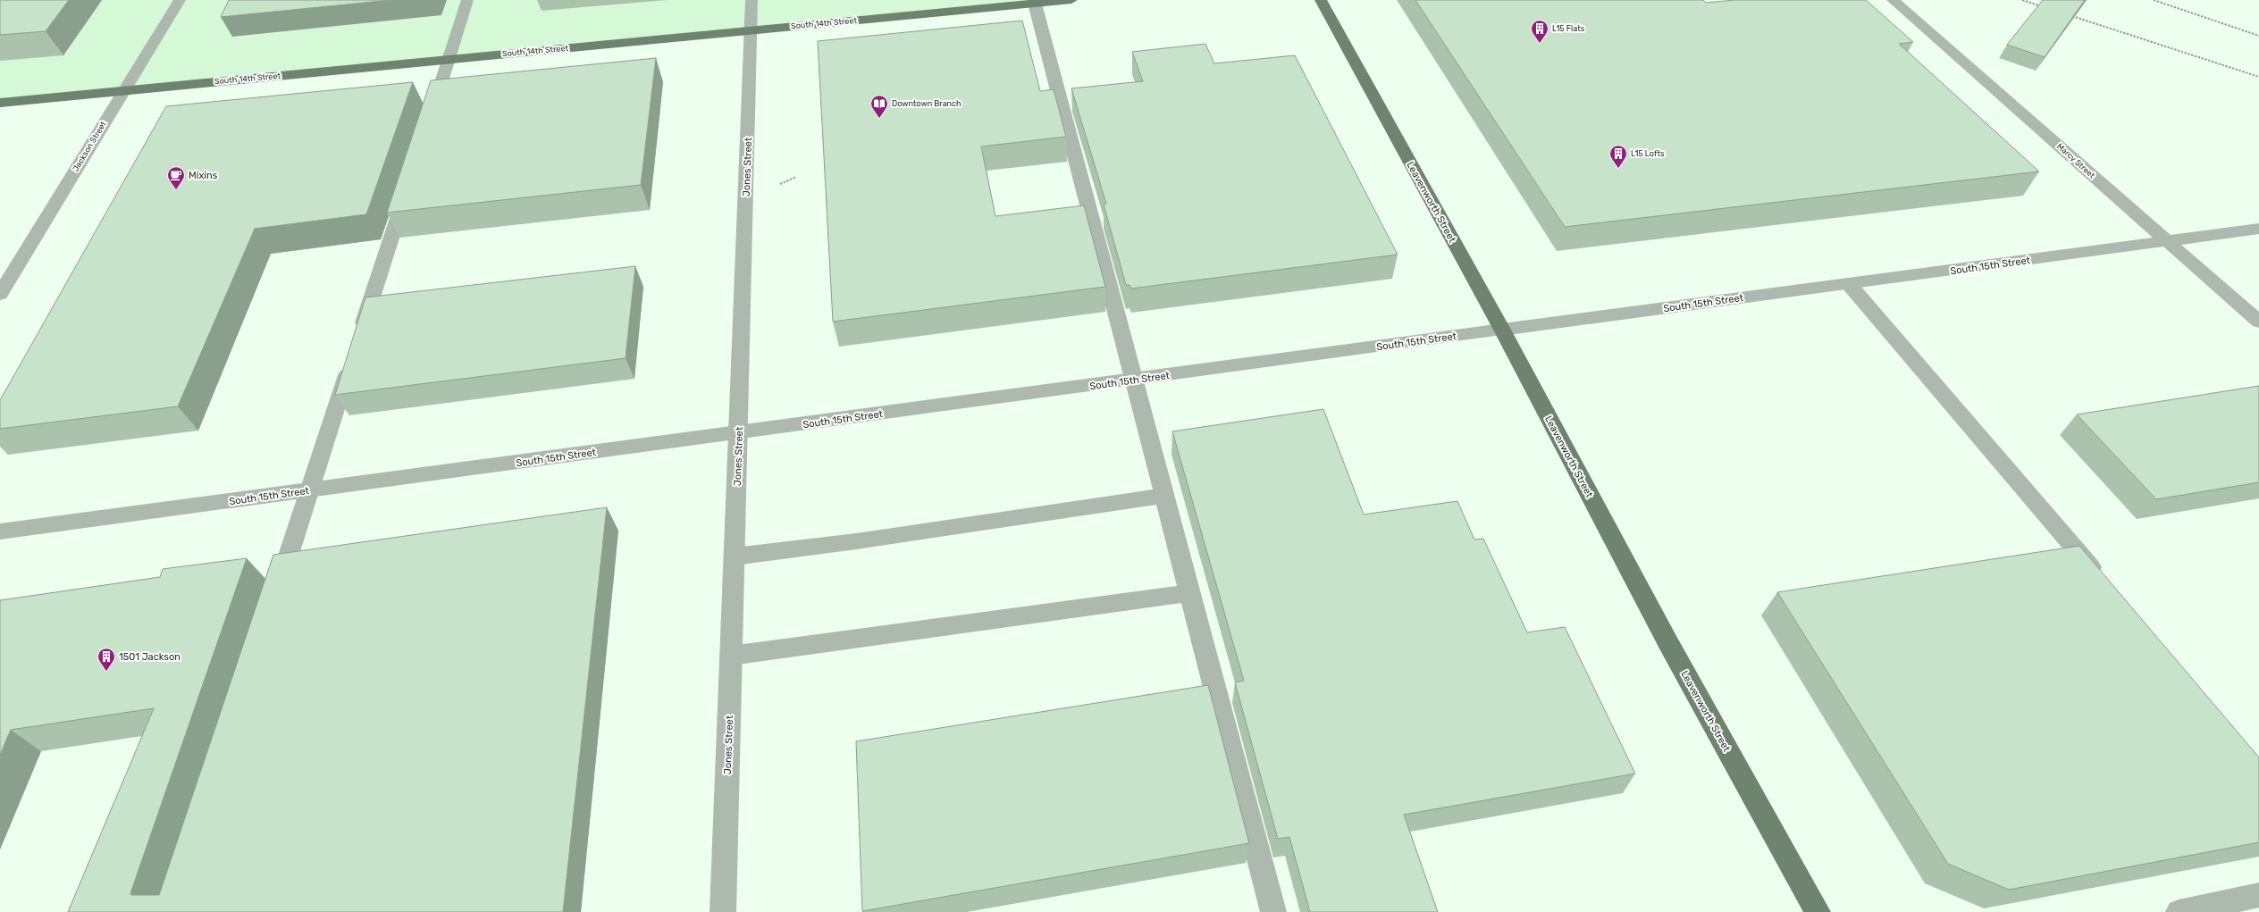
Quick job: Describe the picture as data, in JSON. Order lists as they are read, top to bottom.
{
  "streets": {
    "main road": ["South 14th Street", "Leavenworth Street"],
    "street": [
      "Jackson Street",
      "Marcy Street",
      "Jones Street",
      "South 15th Street"
    ]
  },
  "crossings": [
    ["South 14th Street", "Jackson Street"],
    ["South 14th Street", "Jones Street"],
    ["Marcy Street", "South 15th Street"],
    ["Jones Street", "South 15th Street"],
    ["Leavenworth Street", "South 15th Street"]
  ],
  "places": {
    "building": ["L15 Flats", "L15 Lofts", "1501 Jackson"],
    "library": ["Downtown Branch"],
    "cafe": ["Mixins"]
  }
}
